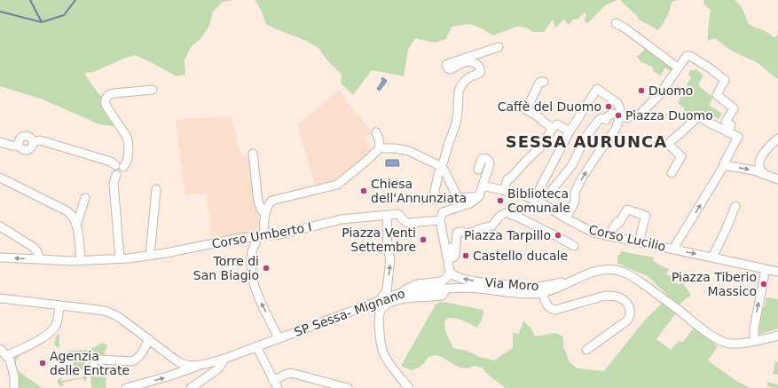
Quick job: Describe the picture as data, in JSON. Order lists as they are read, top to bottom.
{
  "streets": {
    "street": [
      "Corso Umberto I",
      "Corso Lucilio",
      "Via Moro",
      "SP Sessa- Mignano"
    ]
  },
  "crossings": [
    ["Via Moro", "SP Sessa- Mignano"]
  ],
  "one_way": ["Via Moro"],
  "districts": ["SESSA AURUNCA"],
  "places": [
    "Duomo",
    "Caffè del Duomo",
    "Piazza Duomo",
    "Chiesa dell'Annunziata",
    "Biblioteca Comunale",
    "Piazza Tarpillo",
    "Piazza Venti Settembre",
    "Castello ducale",
    "Torre di San Biagio",
    "Piazza Tiberio Massico",
    "Agenzia delle Entrate"
  ]
}
